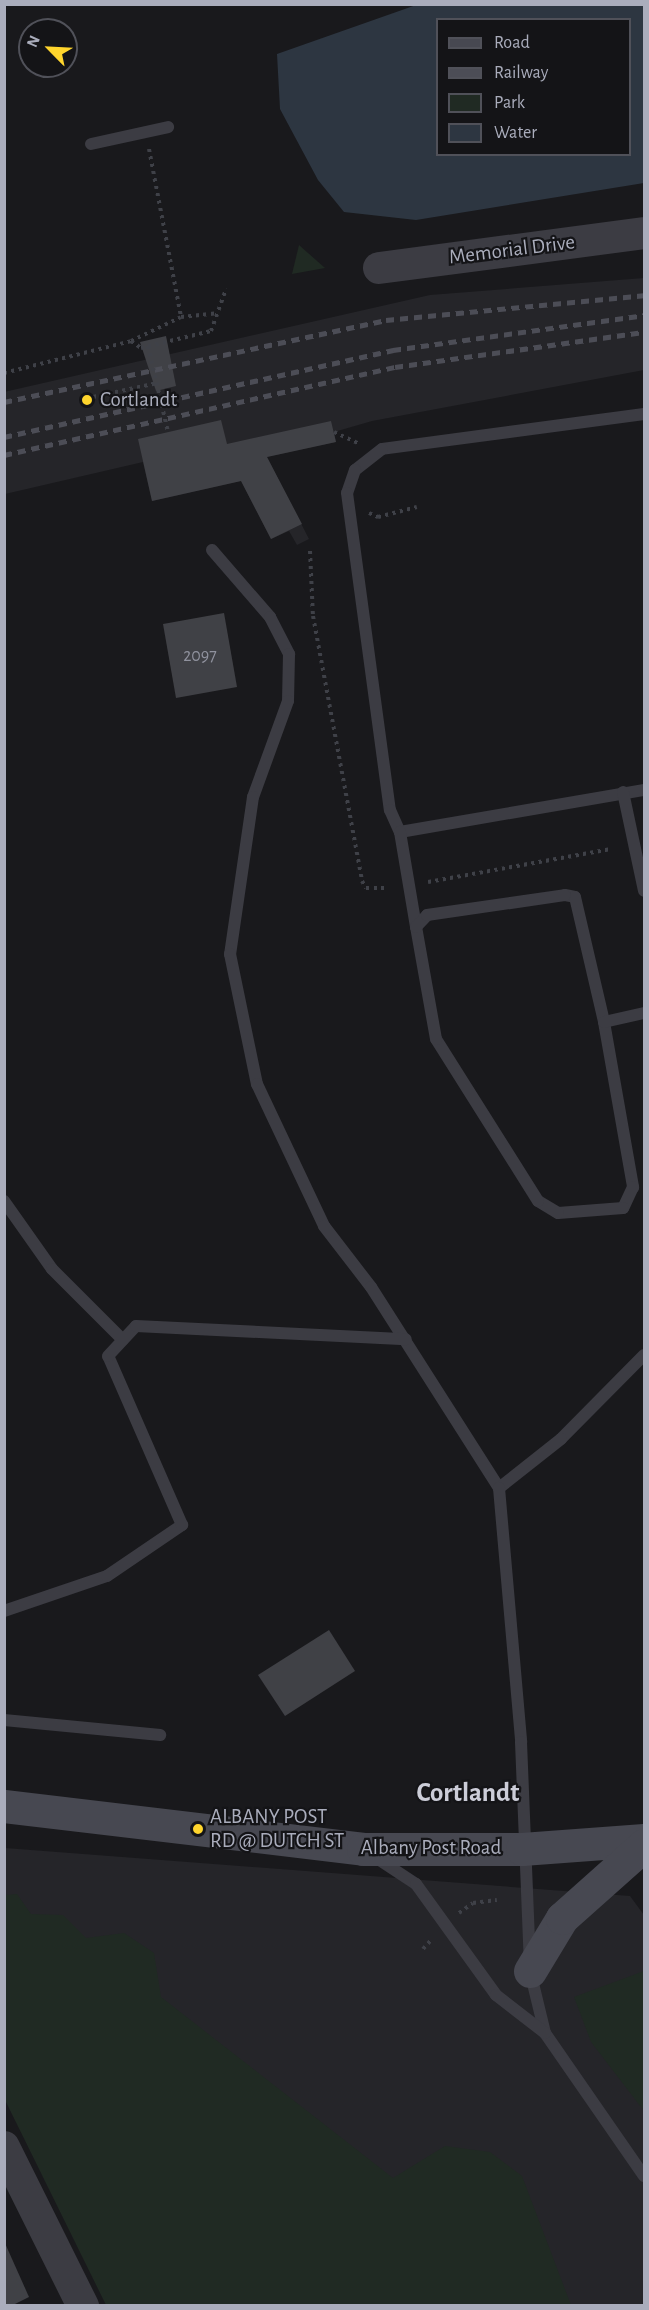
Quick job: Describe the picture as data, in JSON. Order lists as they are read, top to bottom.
{
  "streets": {
    "main road": ["Albany Post Road"],
    "street": ["Memorial Drive"]
  },
  "districts": ["Cortlandt"],
  "places": ["Cortlandt", "ALBANY POST RD @ DUTCH ST"],
  "house_numbers": ["2097"],
  "legend": [
    "Road",
    "Railway",
    "Park",
    "Water"
  ],
  "north": "top left"
}
